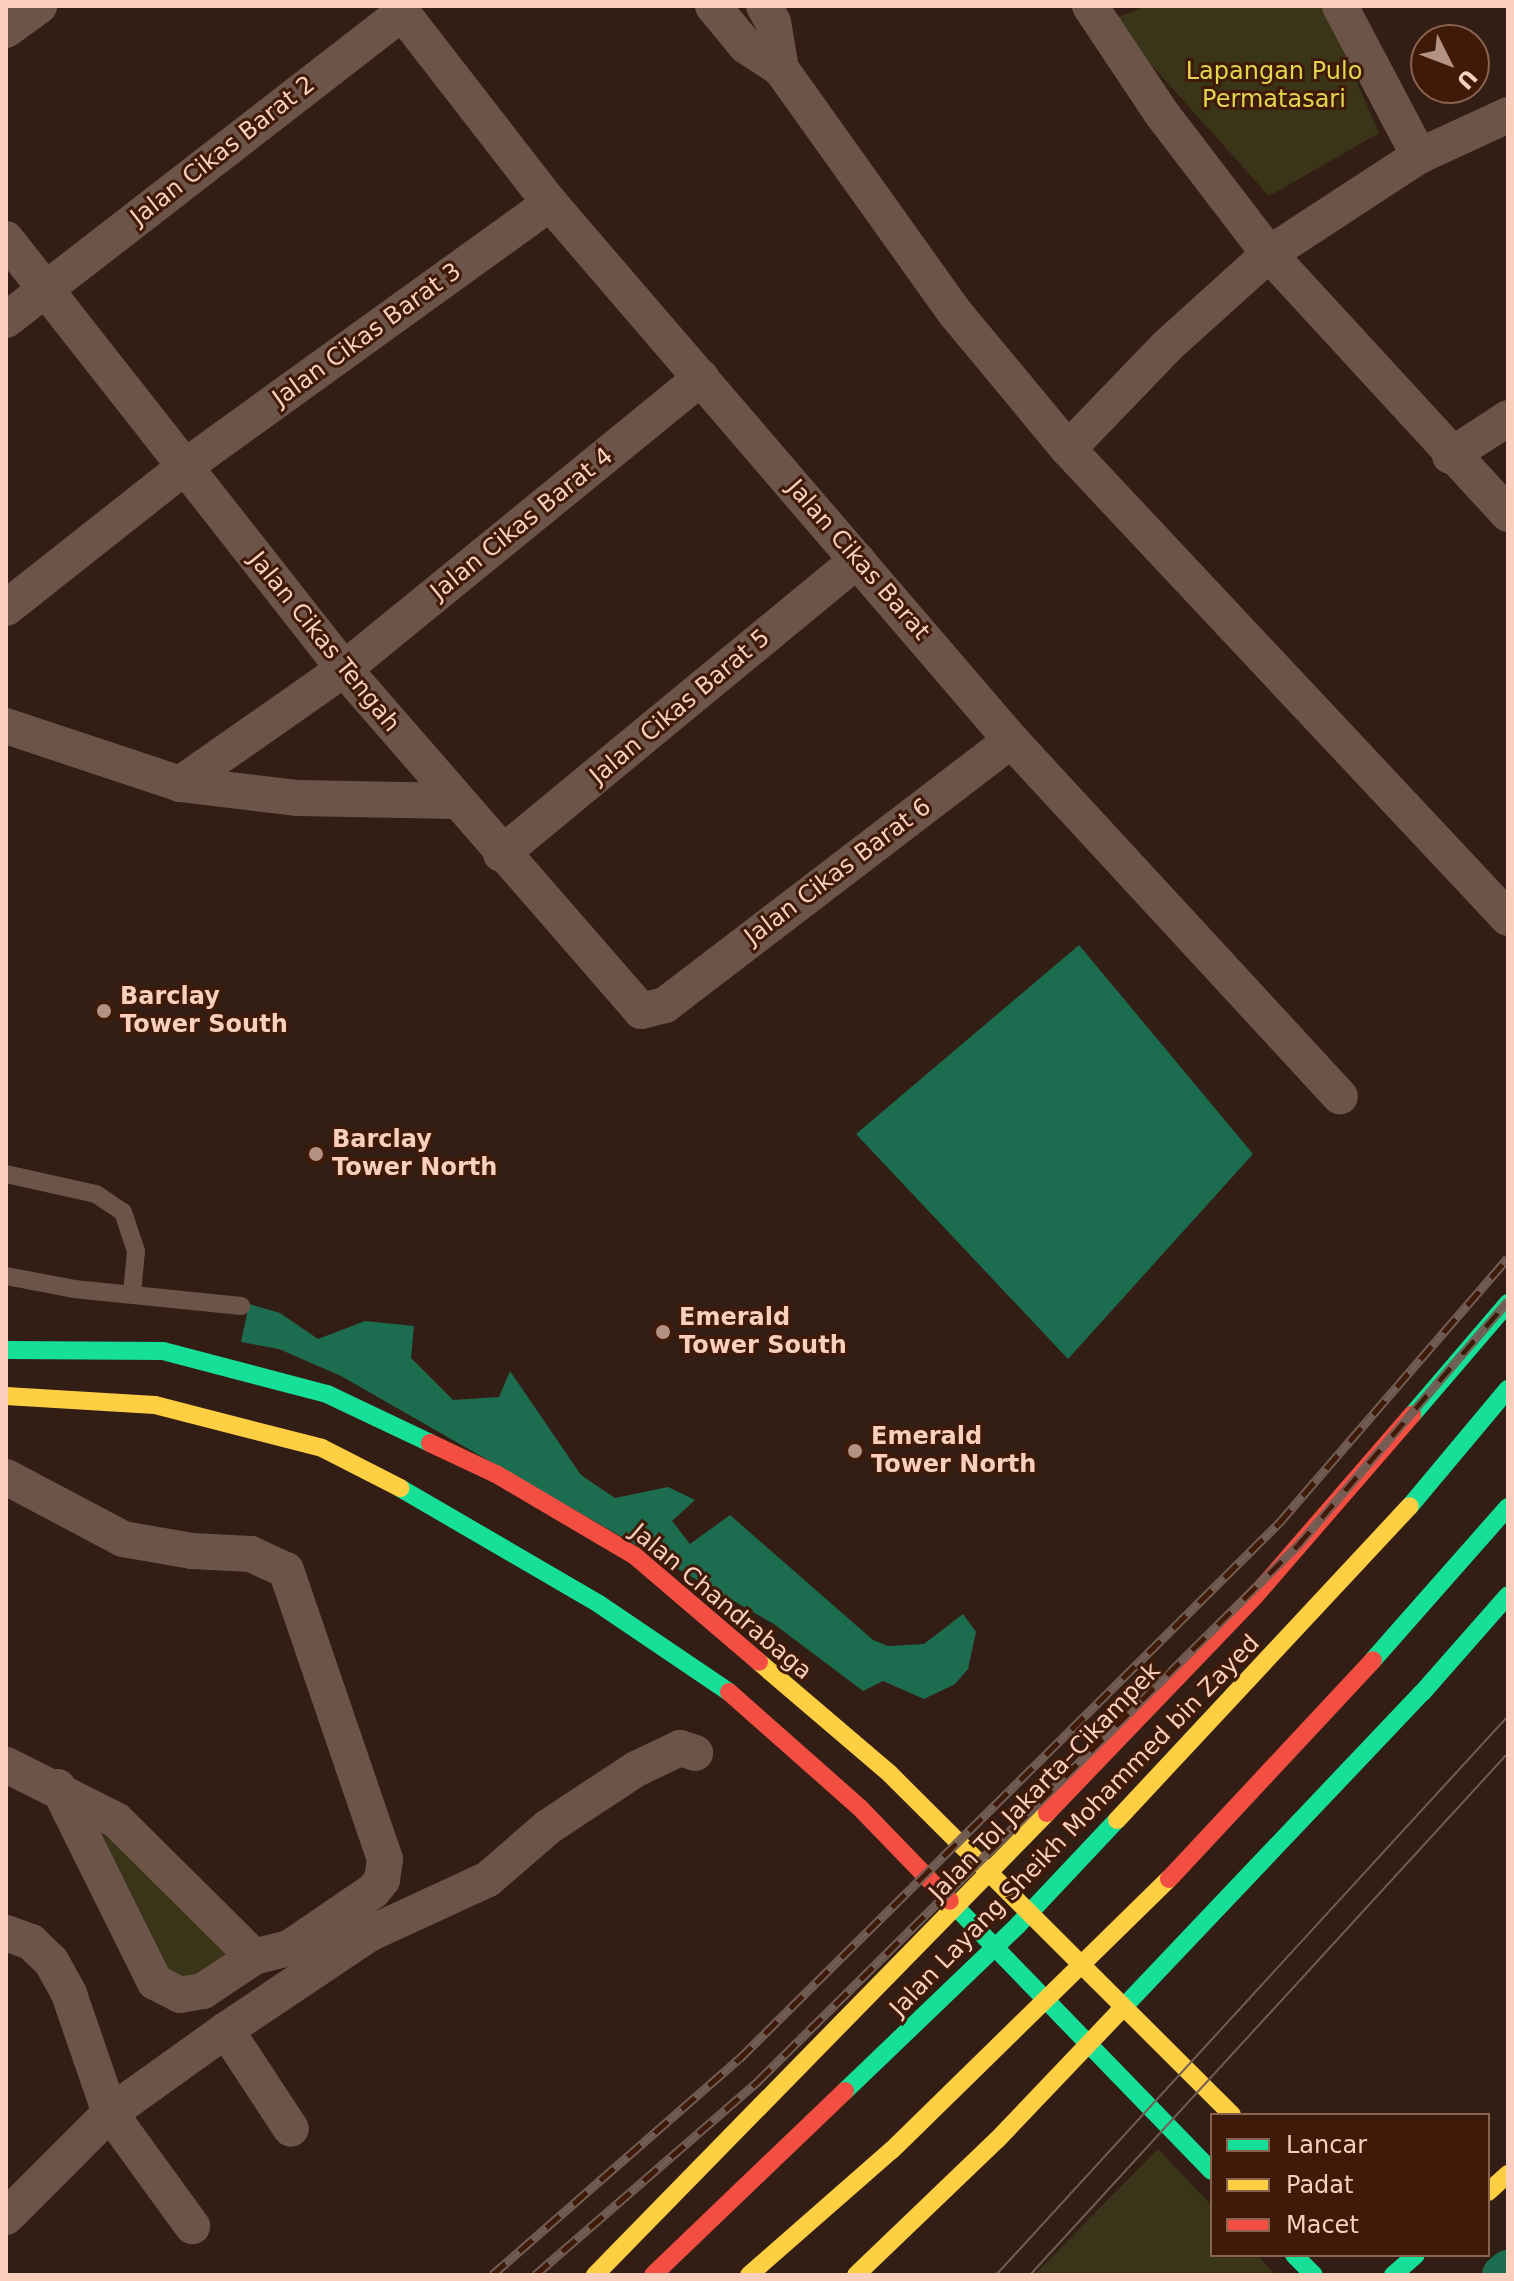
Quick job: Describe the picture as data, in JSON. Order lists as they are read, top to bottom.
{
  "streets": {
    "main road": ["Jalan Chandrabaga", "Jalan Tol Jakarta–Cikampek", "Jalan Layang Sheikh Mohammed bin Zayed"],
    "street": [
      "Jalan Cikas Barat 2",
      "Jalan Cikas Barat 3",
      "Jalan Cikas Barat 4",
      "Jalan Cikas Barat",
      "Jalan Cikas Tengah",
      "Jalan Cikas Barat 5",
      "Jalan Cikas Barat 6"
    ]
  },
  "crossings": [
    ["Jalan Cikas Barat 2", "Jalan Cikas Barat"],
    ["Jalan Cikas Barat 2", "Jalan Cikas Tengah"],
    ["Jalan Cikas Barat 3", "Jalan Cikas Barat"],
    ["Jalan Cikas Barat 3", "Jalan Cikas Tengah"],
    ["Jalan Cikas Barat 4", "Jalan Cikas Barat"],
    ["Jalan Cikas Barat 4", "Jalan Cikas Tengah"],
    ["Jalan Cikas Barat", "Jalan Cikas Barat 5"],
    ["Jalan Cikas Barat", "Jalan Cikas Barat 6"],
    ["Jalan Cikas Tengah", "Jalan Cikas Barat 5"],
    ["Jalan Cikas Tengah", "Jalan Cikas Barat 6"]
  ],
  "parks": ["Lapangan Pulo Permatasari"],
  "places": [
    "Barclay Tower South",
    "Barclay Tower North",
    "Emerald Tower South",
    "Emerald Tower North"
  ],
  "legend": ["Lancar", "Padat", "Macet"],
  "north": "bottom right"
}
